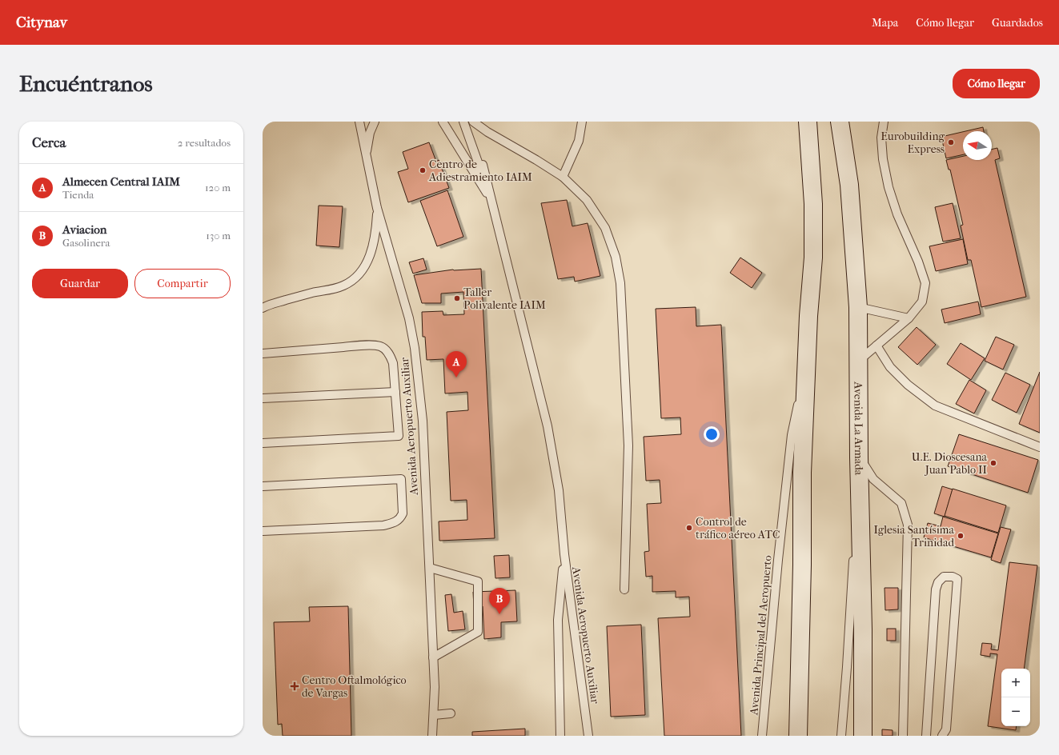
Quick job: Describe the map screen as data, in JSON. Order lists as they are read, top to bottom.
{
  "streets": {
    "main road": ["Avenida La Armada"],
    "lane": ["Avenida Aeropuerto Auxiliar", "Avenida Principal del Aeropuerto"]
  },
  "places": {
    "other": [
      "Eurobuilding Express",
      "Centro de Adiestramiento IAIM",
      "Taller Polivalente IAIM",
      "U.E. Dioscesana Juan Pablo II",
      "Control de tráfico aéreo ATC",
      "Iglesia Santísima Trinidad"
    ],
    "health": ["Centro Oftalmológico de Vargas"]
  },
  "north": "left",
  "page": {
    "header": "Citynav",
    "nav": ["Mapa", "Cómo llegar", "Guardados"],
    "buttons": [
      "Cómo llegar",
      ["Guardar", "Compartir"]
    ],
    "title": "Encuéntranos",
    "heading": ["Cerca", "2 resultados"],
    "list": [
      {
        "mark": "A",
        "name": "Almecen Central IAIM",
        "note": "Tienda",
        "value": "120 m"
      },
      {
        "mark": "B",
        "name": "Aviacion",
        "note": "Gasolinera",
        "value": "130 m"
      }
    ],
    "pins": ["A", "B"],
    "map_buttons": ["+", "−"]
  }
}
